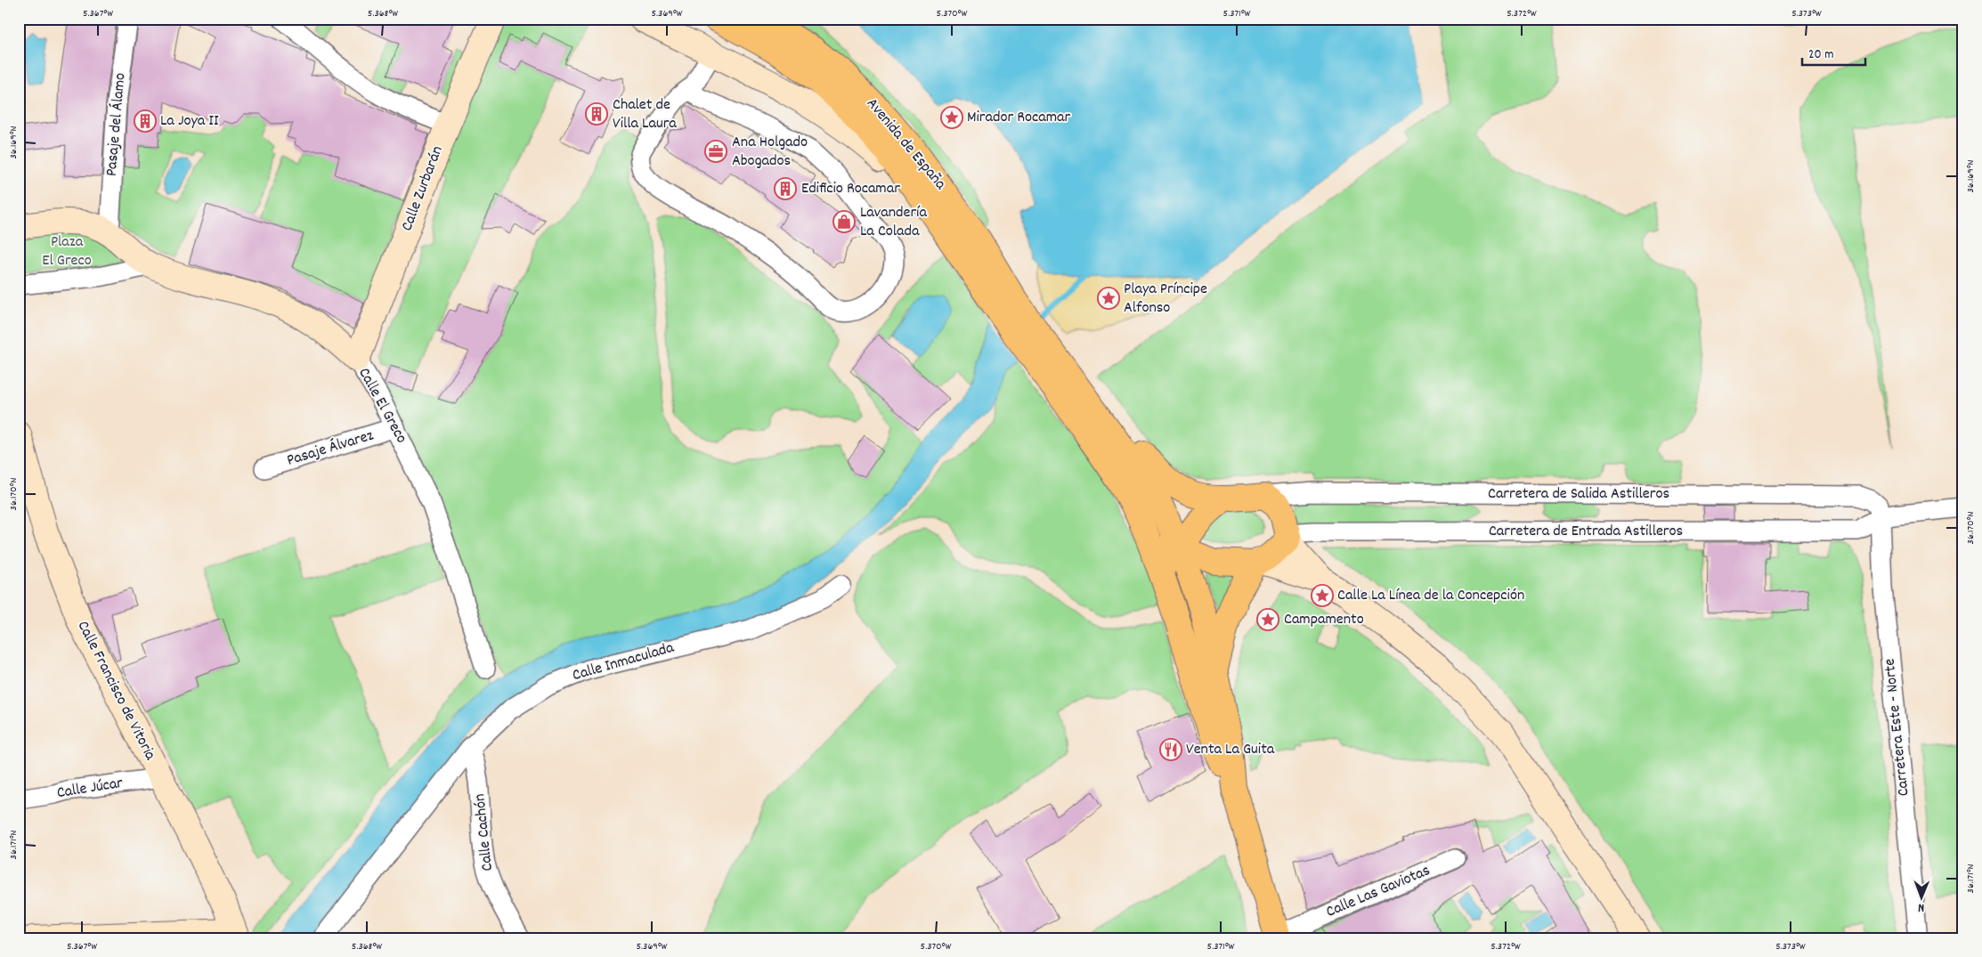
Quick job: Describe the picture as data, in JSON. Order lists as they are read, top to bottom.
{
  "streets": {
    "highway": ["Avenida de España"],
    "street": [
      "Pasaje del Álamo",
      "Calle Zurbarán",
      "Calle El Greco",
      "Pasaje Álvarez",
      "Carretera de Salida Astilleros",
      "Carretera de Entrada Astilleros",
      "Calle Inmaculada",
      "Calle Francisco de Vitoria",
      "Carretera Este - Norte",
      "Calle Júcar",
      "Calle Cachón",
      "Calle Las Gaviotas"
    ]
  },
  "crossings": [
    ["Pasaje del Álamo", "Calle El Greco"],
    ["Calle Zurbarán", "Calle El Greco"],
    ["Calle El Greco", "Pasaje Álvarez"],
    ["Carretera de Salida Astilleros", "Carretera de Entrada Astilleros"],
    ["Carretera de Salida Astilleros", "Carretera Este - Norte"],
    ["Carretera de Entrada Astilleros", "Carretera Este - Norte"],
    ["Calle Inmaculada", "Calle Cachón"],
    ["Calle Francisco de Vitoria", "Calle Júcar"]
  ],
  "parks": ["Plaza El Greco"],
  "places": {
    "building": ["Chalet de Villa Laura", "La Joya II", "Edificio Rocamar"],
    "place": [
      "Mirador Rocamar",
      "Playa Príncipe Alfonso",
      "Calle La Línea de la Concepción",
      "Campamento"
    ],
    "office": ["Ana Holgado Abogados"],
    "shop": ["Lavandería La Colada"],
    "restaurant": ["Venta La Guita"]
  },
  "scale_bar": "20 m",
  "north": "bottom",
  "coordinates": [
    "5.367°W",
    "5.368°W",
    "5.369°W",
    "5.370°W",
    "5.371°W",
    "5.372°W",
    "5.373°W",
    "36.169°N",
    "36.170°N",
    "36.171°N"
  ]
}
